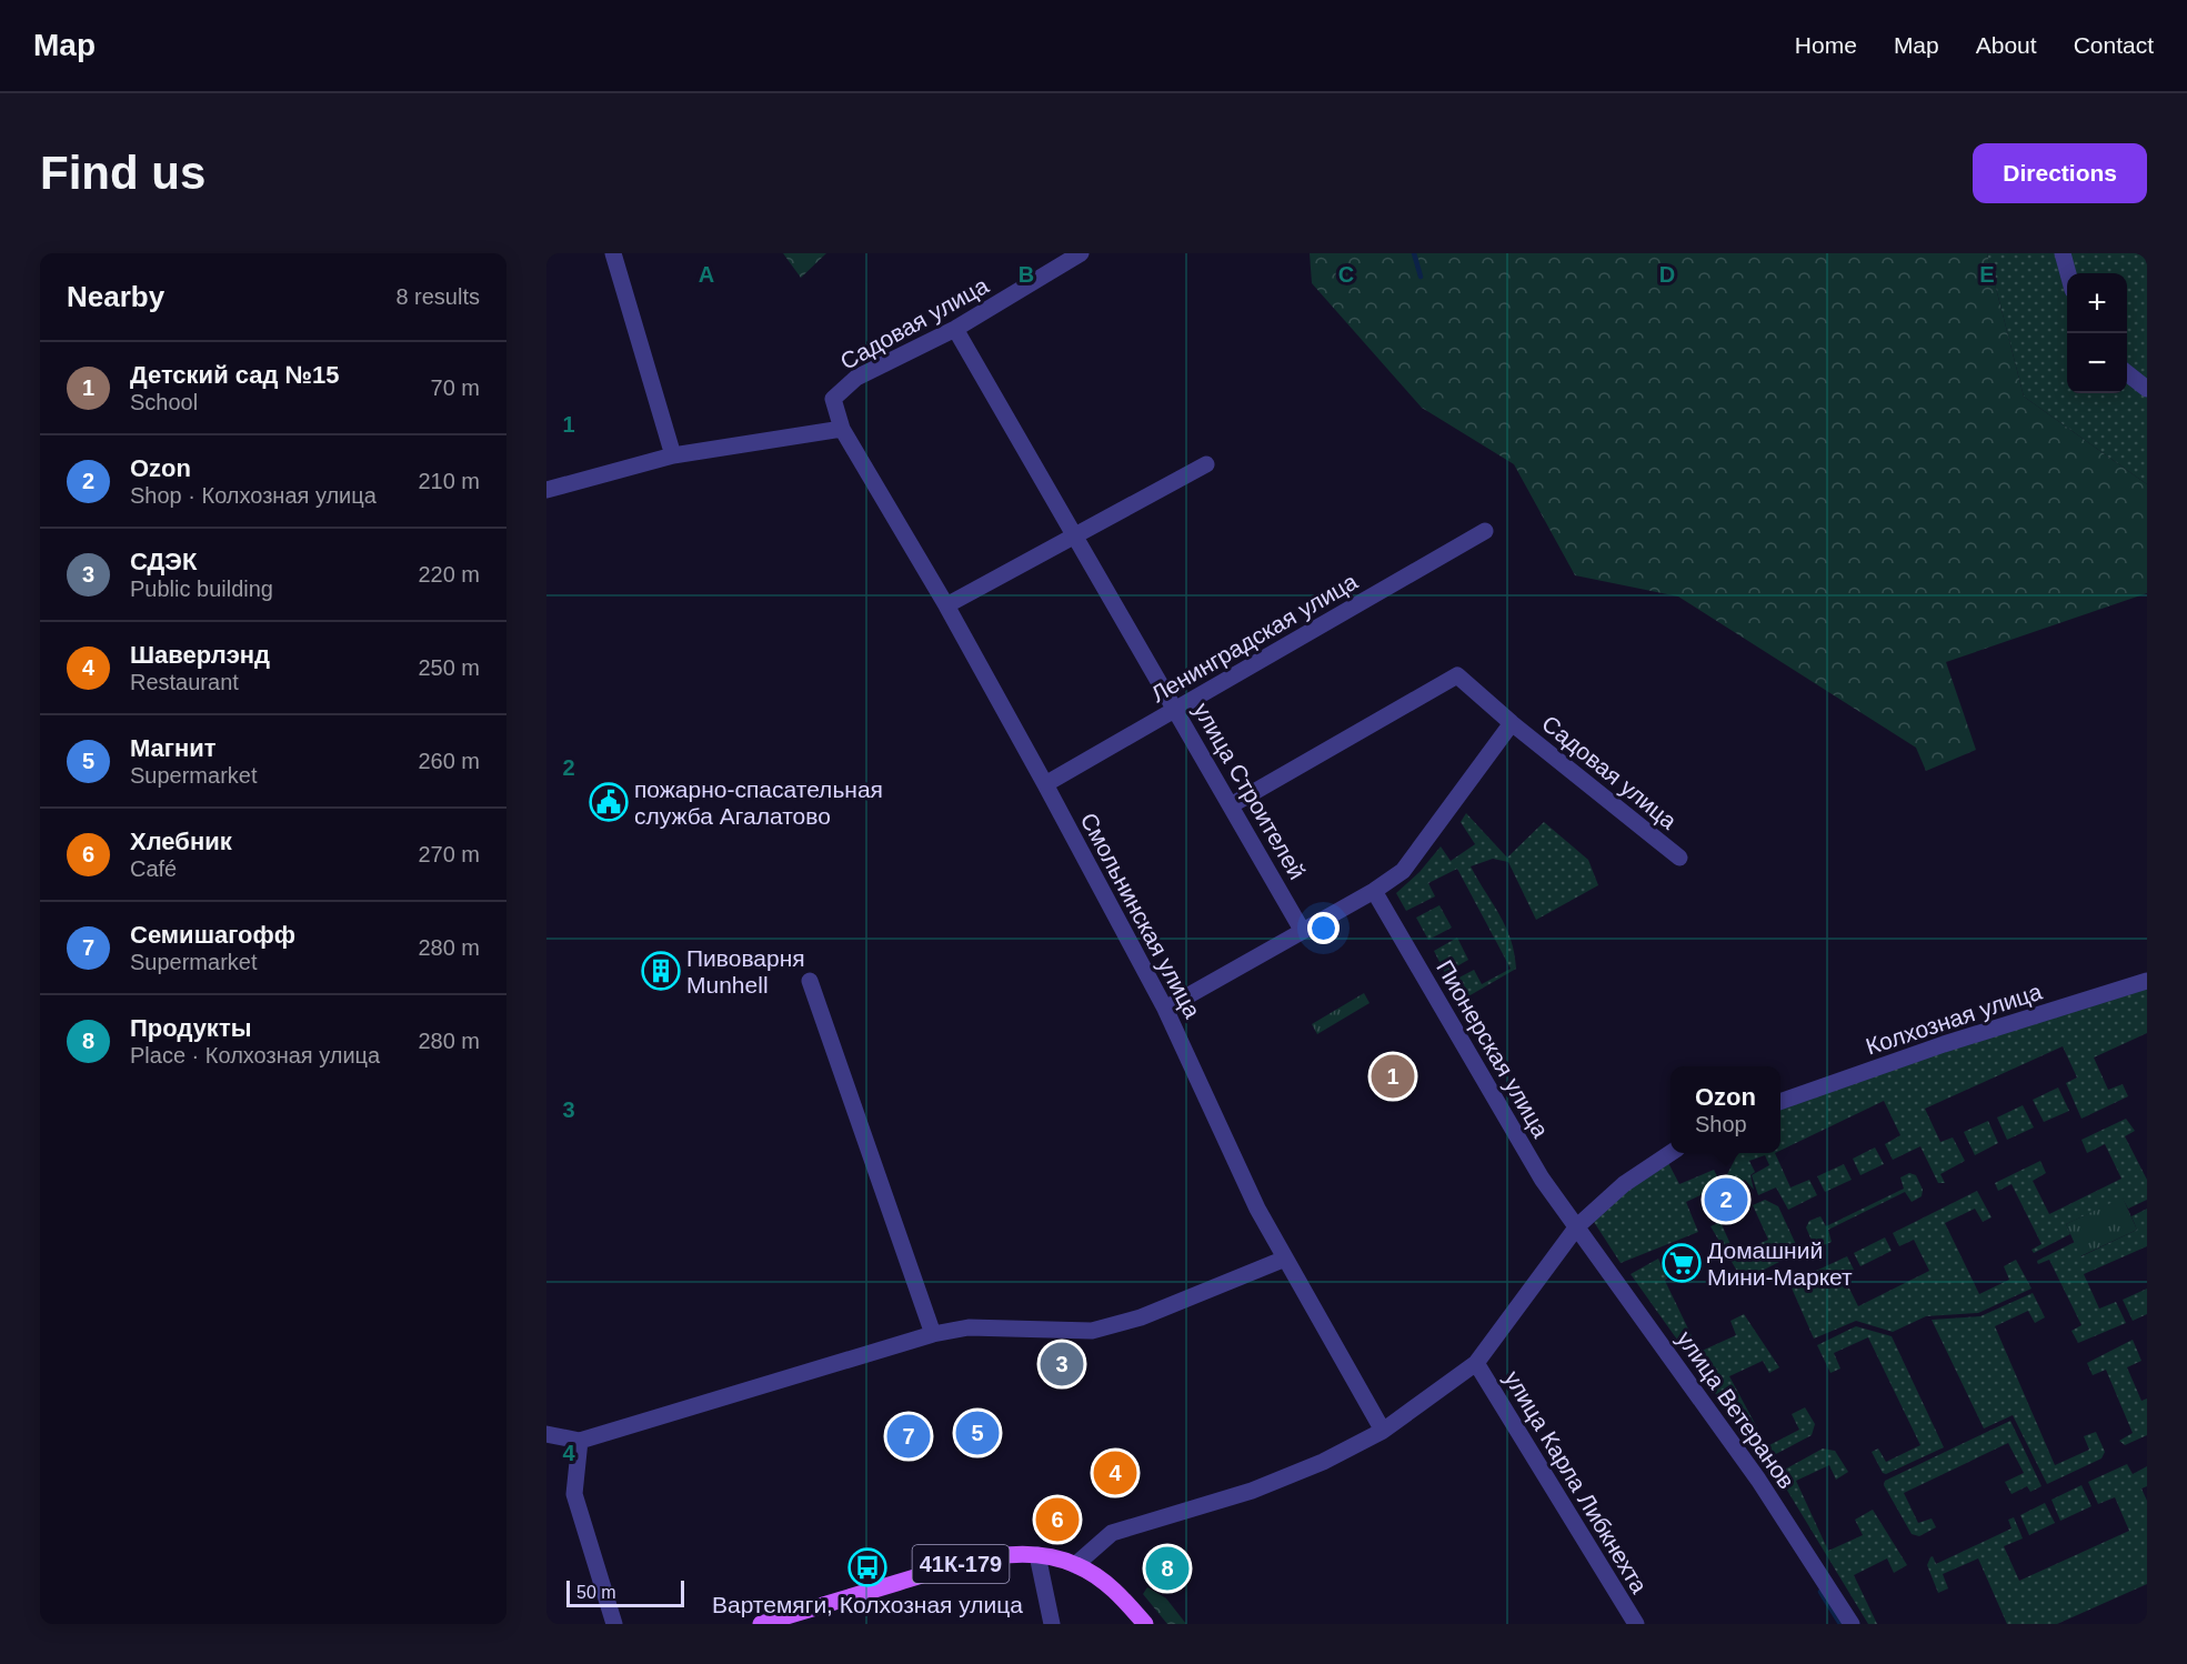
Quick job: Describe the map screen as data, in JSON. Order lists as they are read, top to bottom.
{
  "streets": {
    "main road": ["41К-179"],
    "street": [
      "Садовая улица",
      "Ленинградская улица",
      "улица Строителей",
      "Смольнинская улица",
      "Колхозная улица",
      "Пионерская улица",
      "улица Ветеранов",
      "улица Карла Либкнехта"
    ]
  },
  "crossings": [
    ["Садовая улица", "улица Строителей"],
    ["Садовая улица", "Смольнинская улица"],
    ["Ленинградская улица", "улица Строителей"],
    ["Ленинградская улица", "Смольнинская улица"],
    ["Пионерская улица", "улица Ветеранов"]
  ],
  "places": {
    "public building": ["пожарно-спасательная служба Агалатово"],
    "building": ["Пивоварня Munhell"],
    "supermarket": ["Домашний Мини-Маркет"],
    "bus stop": ["Вартемяги, Колхозная улица"]
  },
  "scale_bar": "50 m",
  "page": {
    "header": "Map",
    "nav": [
      "Home",
      "Map",
      "About",
      "Contact"
    ],
    "buttons": "Directions",
    "title": "Find us",
    "heading": ["Nearby", "8 results"],
    "map_buttons": ["+", "−"],
    "list": [
      {
        "mark": "1",
        "name": "Детский сад №15",
        "note": "School",
        "value": "70 m"
      },
      {
        "mark": "2",
        "name": "Ozon",
        "note": "Shop · Колхозная улица",
        "value": "210 m"
      },
      {
        "mark": "3",
        "name": "СДЭК",
        "note": "Public building",
        "value": "220 m"
      },
      {
        "mark": "4",
        "name": "Шаверлэнд",
        "note": "Restaurant",
        "value": "250 m"
      },
      {
        "mark": "5",
        "name": "Магнит",
        "note": "Supermarket",
        "value": "260 m"
      },
      {
        "mark": "6",
        "name": "Хлебник",
        "note": "Café",
        "value": "270 m"
      },
      {
        "mark": "7",
        "name": "Семишагофф",
        "note": "Supermarket",
        "value": "280 m"
      },
      {
        "mark": "8",
        "name": "Продукты",
        "note": "Place · Колхозная улица",
        "value": "280 m"
      }
    ],
    "pins": [
      "1",
      "2",
      "3",
      "5",
      "7",
      "4",
      "6",
      "8"
    ],
    "popup": ["Ozon", "Shop"],
    "scale": "50 m"
  },
  "grid": {
    "columns": [
      "A",
      "B",
      "C",
      "D",
      "E"
    ],
    "rows": [
      "1",
      "2",
      "3",
      "4"
    ]
  }
}
